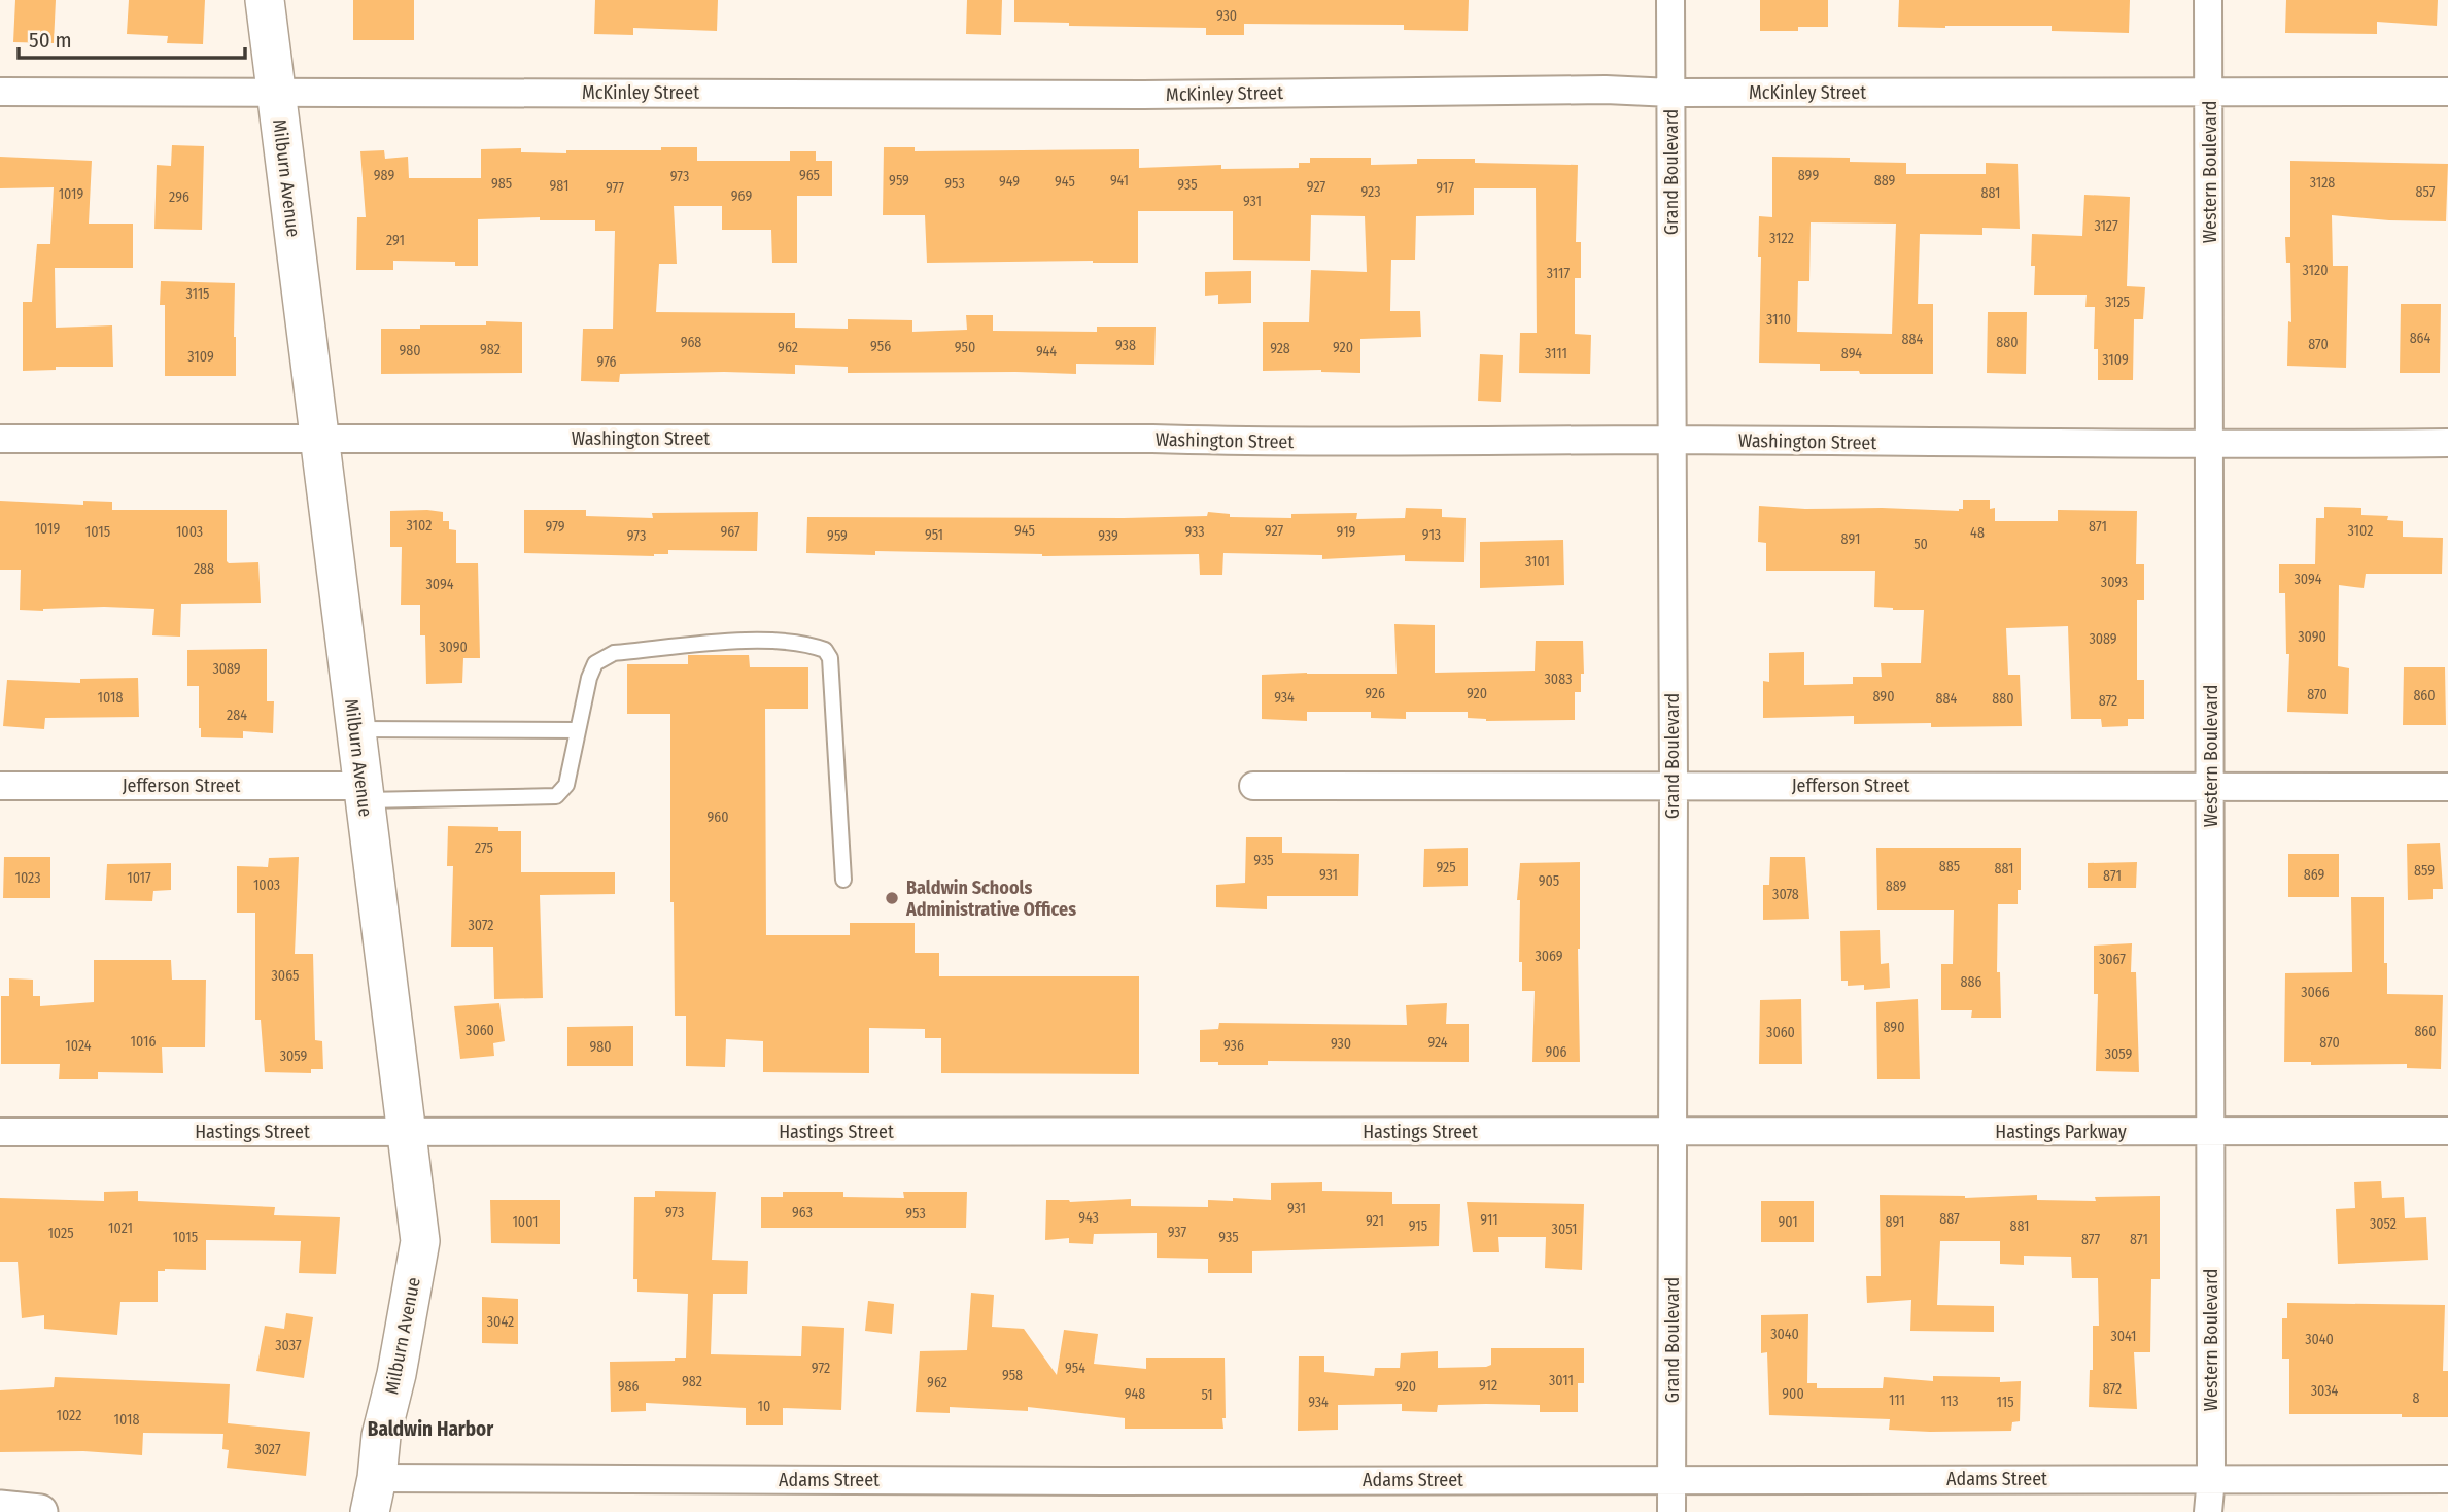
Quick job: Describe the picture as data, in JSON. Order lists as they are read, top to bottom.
{
  "streets": {
    "main road": ["Milburn Avenue"],
    "street": [
      "McKinley Street",
      "Grand Boulevard",
      "Western Boulevard",
      "Washington Street",
      "Jefferson Street",
      "Hastings Street",
      "Hastings Parkway",
      "Adams Street"
    ]
  },
  "crossings": [
    ["McKinley Street", "Grand Boulevard"],
    ["McKinley Street", "Western Boulevard"],
    ["McKinley Street", "Milburn Avenue"],
    ["Grand Boulevard", "Washington Street"],
    ["Grand Boulevard", "Jefferson Street"],
    ["Grand Boulevard", "Hastings Street"],
    ["Grand Boulevard", "Hastings Parkway"],
    ["Grand Boulevard", "Adams Street"],
    ["Western Boulevard", "Washington Street"],
    ["Western Boulevard", "Jefferson Street"],
    ["Western Boulevard", "Hastings Parkway"],
    ["Western Boulevard", "Adams Street"],
    ["Milburn Avenue", "Washington Street"],
    ["Milburn Avenue", "Jefferson Street"],
    ["Milburn Avenue", "Hastings Street"],
    ["Milburn Avenue", "Adams Street"],
    ["Hastings Street", "Hastings Parkway"]
  ],
  "districts": ["Baldwin Harbor"],
  "places": ["Baldwin Schools Administrative Offices"],
  "house_numbers": [
    "930",
    "989",
    "965",
    "899",
    "973",
    "959",
    "941",
    "889",
    "949",
    "945",
    "3128",
    "985",
    "953",
    "935",
    "981",
    "927",
    "977",
    "917",
    "923",
    "857",
    "881",
    "1019",
    "969",
    "296",
    "931",
    "3127",
    "3122",
    "291",
    "3120",
    "3117",
    "3115",
    "3125",
    "3110",
    "864",
    "884",
    "968",
    "880",
    "870",
    "938",
    "956",
    "962",
    "950",
    "920",
    "928",
    "982",
    "980",
    "944",
    "3111",
    "894",
    "3109",
    "3109",
    "976",
    "3102",
    "979",
    "871",
    "1019",
    "945",
    "927",
    "3102",
    "1015",
    "1003",
    "967",
    "933",
    "919",
    "48",
    "951",
    "913",
    "973",
    "959",
    "939",
    "891",
    "50",
    "3101",
    "288",
    "3094",
    "3093",
    "3094",
    "3090",
    "3089",
    "3090",
    "3089",
    "3083",
    "926",
    "920",
    "870",
    "860",
    "890",
    "1018",
    "934",
    "884",
    "880",
    "872",
    "284",
    "960",
    "275",
    "935",
    "885",
    "925",
    "881",
    "859",
    "931",
    "869",
    "871",
    "1023",
    "1017",
    "905",
    "1003",
    "889",
    "3078",
    "3072",
    "3069",
    "3067",
    "3065",
    "886",
    "3066",
    "890",
    "3060",
    "860",
    "3060",
    "1016",
    "924",
    "870",
    "930",
    "1024",
    "936",
    "980",
    "906",
    "3059",
    "3059",
    "931",
    "973",
    "963",
    "953",
    "943",
    "887",
    "911",
    "921",
    "1001",
    "901",
    "891",
    "3052",
    "915",
    "881",
    "1021",
    "3051",
    "937",
    "1025",
    "1015",
    "935",
    "877",
    "871",
    "3042",
    "3040",
    "3041",
    "3040",
    "3037",
    "972",
    "954",
    "958",
    "3011",
    "982",
    "962",
    "912",
    "986",
    "920",
    "872",
    "3034",
    "948",
    "900",
    "51",
    "8",
    "111",
    "113",
    "934",
    "115",
    "10",
    "1022",
    "1018",
    "3027"
  ],
  "scale_bar": "50 m"
}
